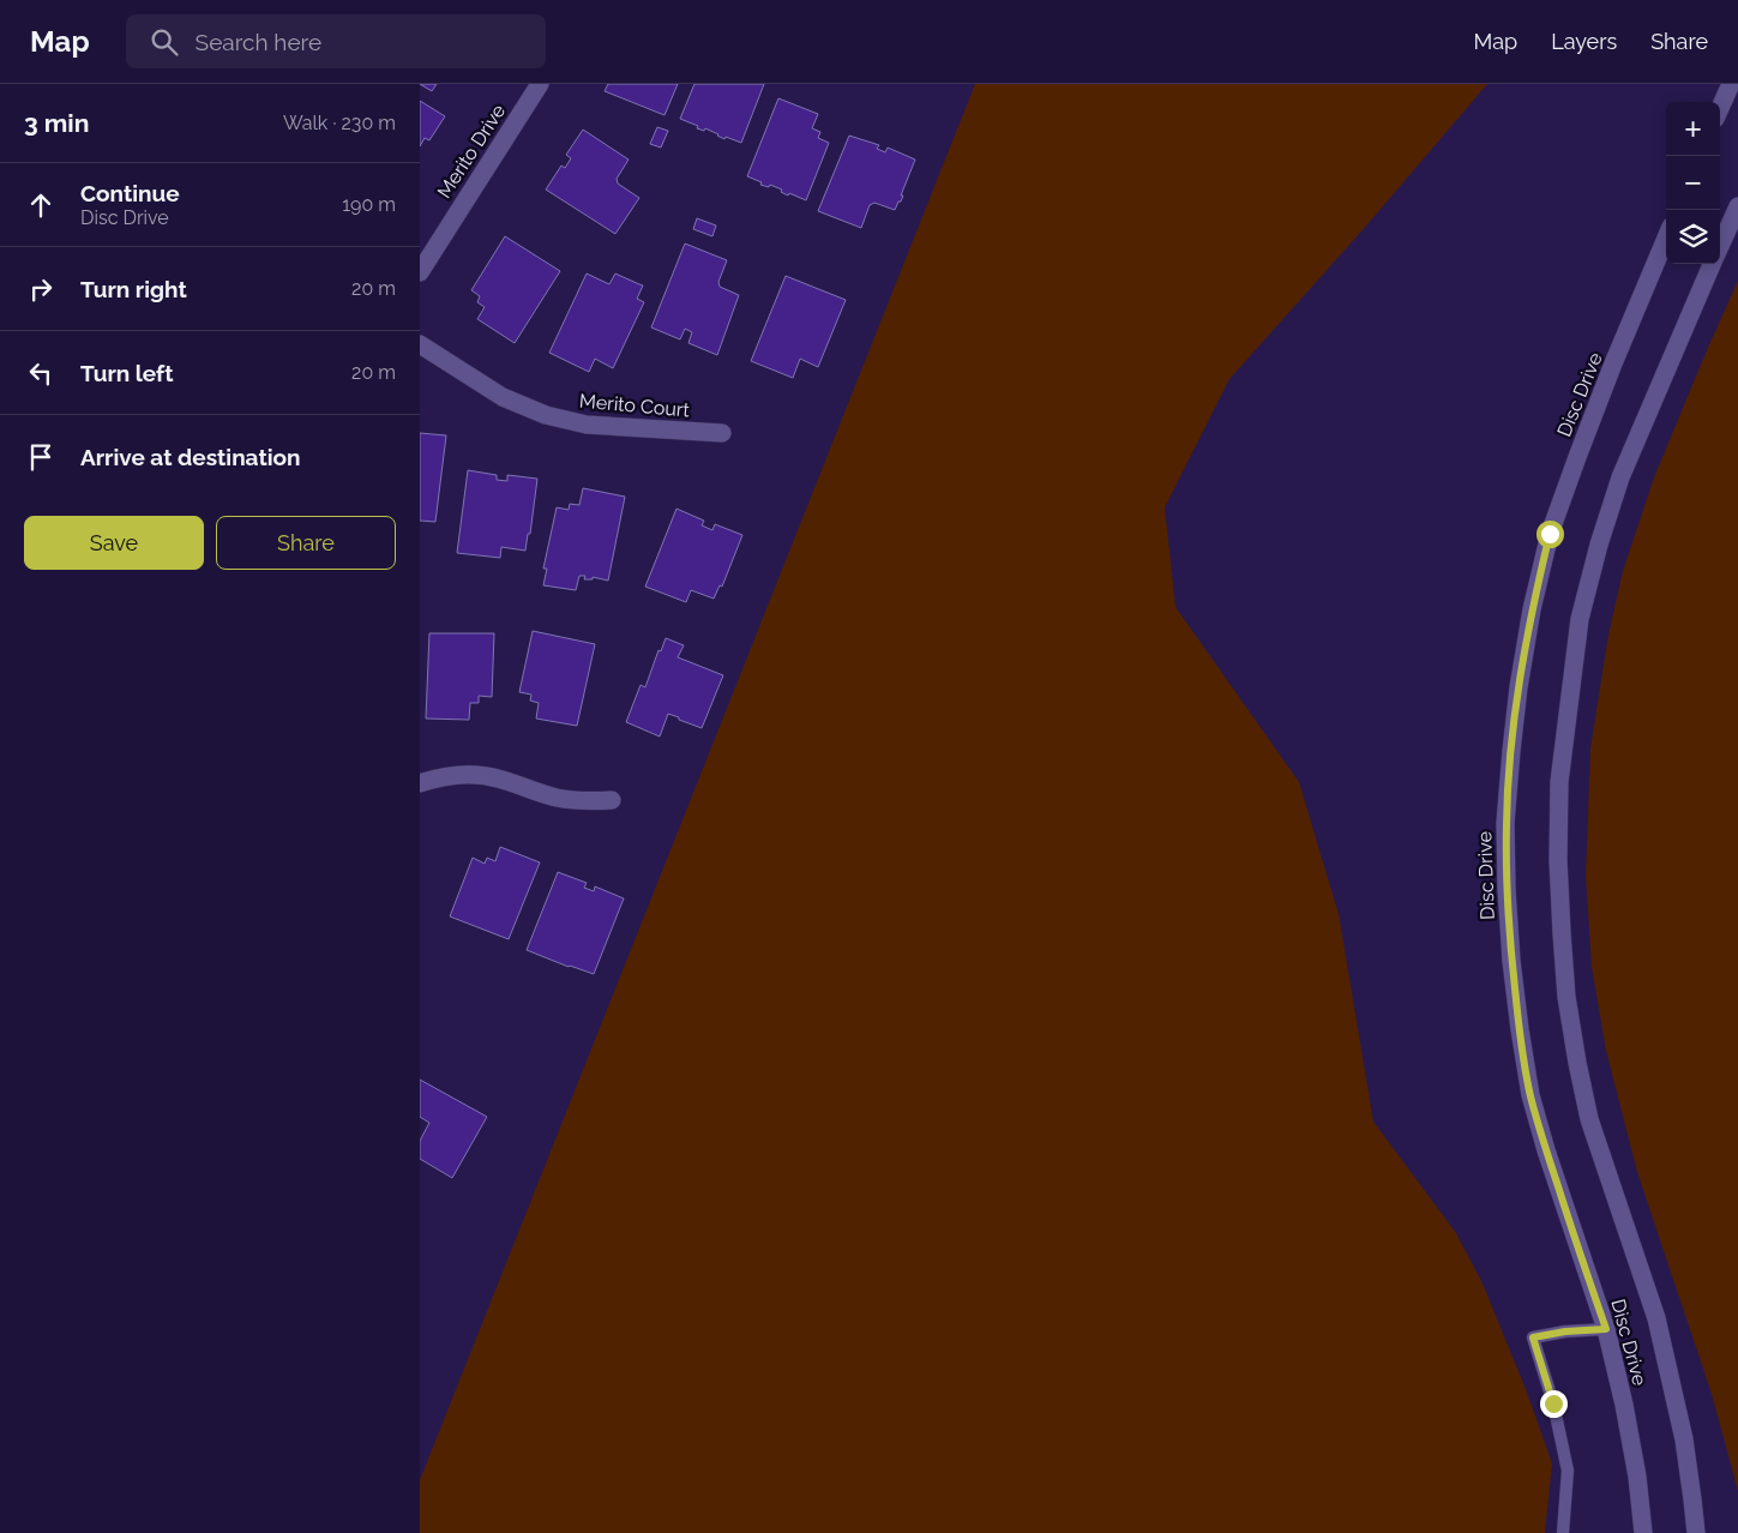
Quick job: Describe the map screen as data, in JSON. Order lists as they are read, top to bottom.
{
  "streets": {
    "main road": ["Merito Drive", "Disc Drive", "Merito Court"]
  },
  "page": {
    "header": "Map",
    "search": "Search here",
    "nav": ["Map", "Layers", "Share"],
    "heading": ["3 min", "Walk · 230 m"],
    "map_buttons": ["+", "−"],
    "list": [
      ["Continue", "Disc Drive", "190 m"],
      ["Turn right", "20 m"],
      ["Turn left", "20 m"],
      "Arrive at destination"
    ],
    "buttons": ["Save", "Share"]
  }
}
